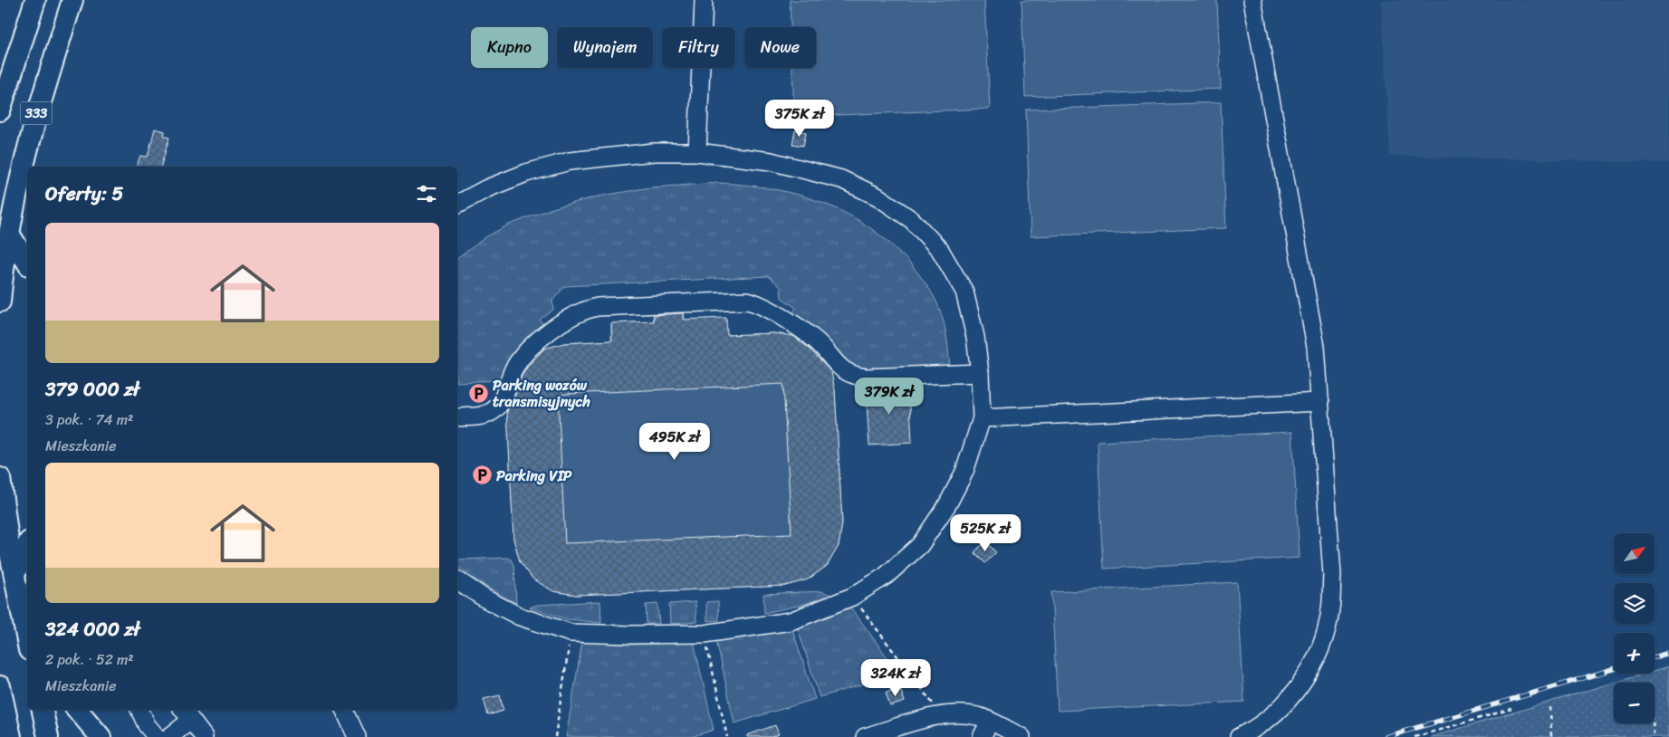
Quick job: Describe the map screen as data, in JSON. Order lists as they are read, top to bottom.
{
  "streets": {
    "main road": ["333"]
  },
  "places": {
    "parking": ["Parking wozów transmisyjnych", "Parking VIP"]
  },
  "north": "top right",
  "page": {
    "chip": [
      "Kupno",
      "Wynajem",
      "Filtry",
      "Nowe"
    ],
    "price": [
      "375K zł",
      "379K zł",
      "495K zł",
      "525K zł",
      "324K zł"
    ],
    "heading": "Oferty: 5",
    "list": [
      {
        "name": "379 000 zł",
        "note": "3 pok. · 74 m² · Mieszkanie"
      },
      {
        "name": "324 000 zł",
        "note": "2 pok. · 52 m² · Mieszkanie"
      }
    ],
    "map_buttons": ["+", "−"]
  }
}
